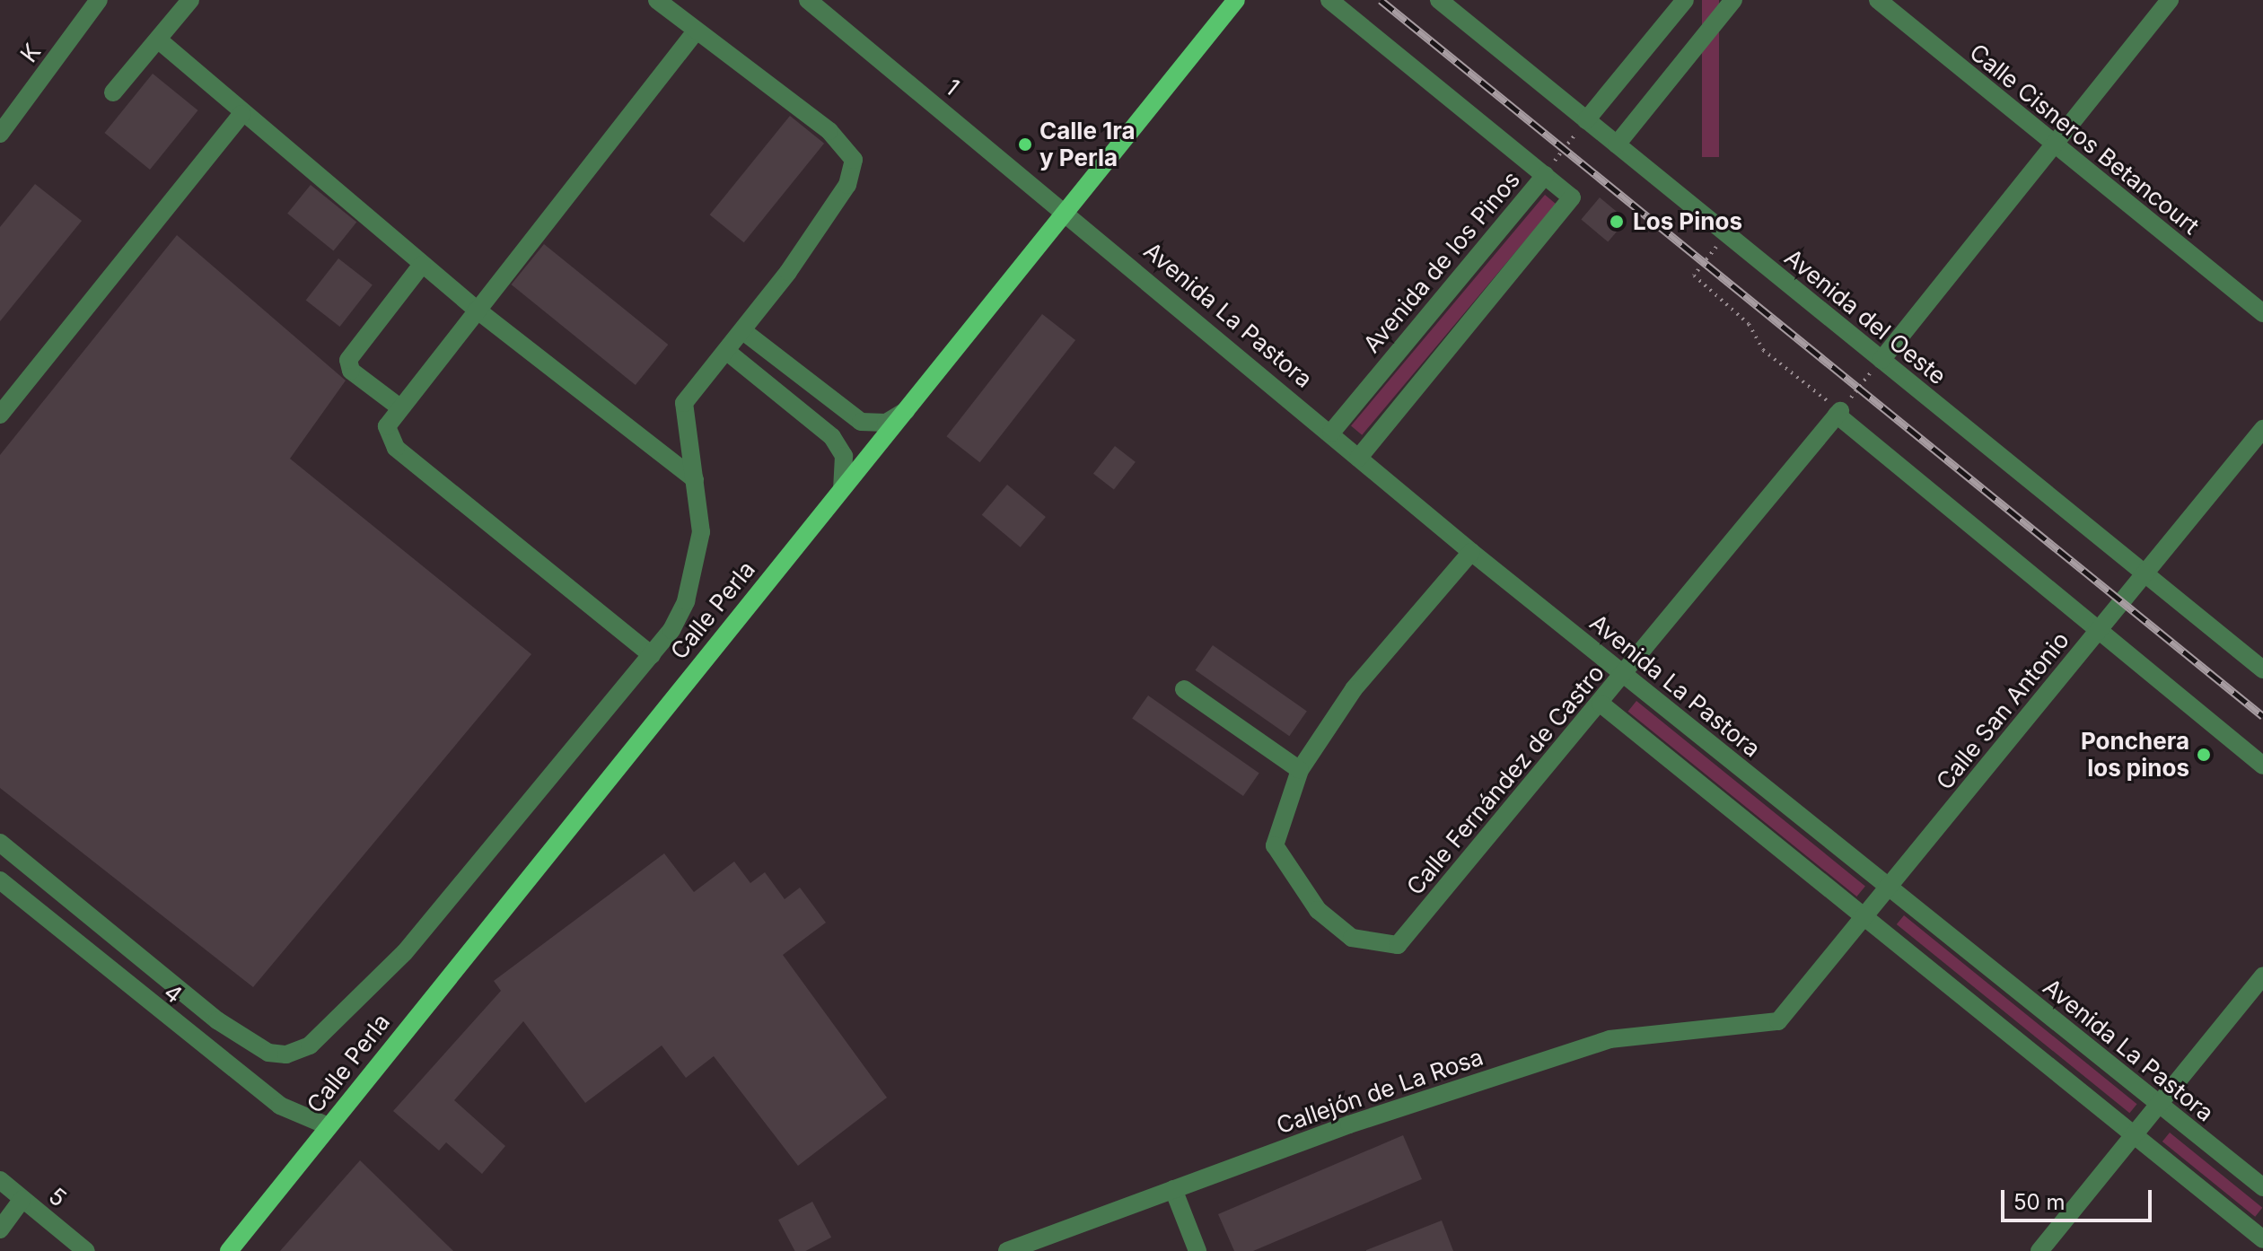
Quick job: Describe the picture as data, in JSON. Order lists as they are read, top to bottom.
{
  "streets": {
    "main road": ["Calle Perla"],
    "street": [
      "K",
      "1",
      "Calle Cisneros Betancourt",
      "Avenida de los Pinos",
      "Avenida La Pastora",
      "Avenida del Oeste",
      "Calle San Antonio",
      "Calle Fernández de Castro",
      "4",
      "Callejón de La Rosa",
      "5"
    ]
  },
  "crossings": [
    ["1", "Avenida La Pastora"],
    ["1", "Calle Perla"],
    ["Avenida de los Pinos", "Avenida La Pastora"],
    ["Avenida de los Pinos", "Avenida del Oeste"],
    ["Avenida La Pastora", "Calle Perla"],
    ["Avenida La Pastora", "Calle San Antonio"],
    ["Avenida La Pastora", "Calle Fernández de Castro"],
    ["Avenida del Oeste", "Calle San Antonio"],
    ["Calle Perla", "4"],
    ["Calle San Antonio", "Callejón de La Rosa"]
  ],
  "places": ["Calle 1ra y Perla", "Los Pinos", "Ponchera los pinos"],
  "scale_bar": "50 m"
}
